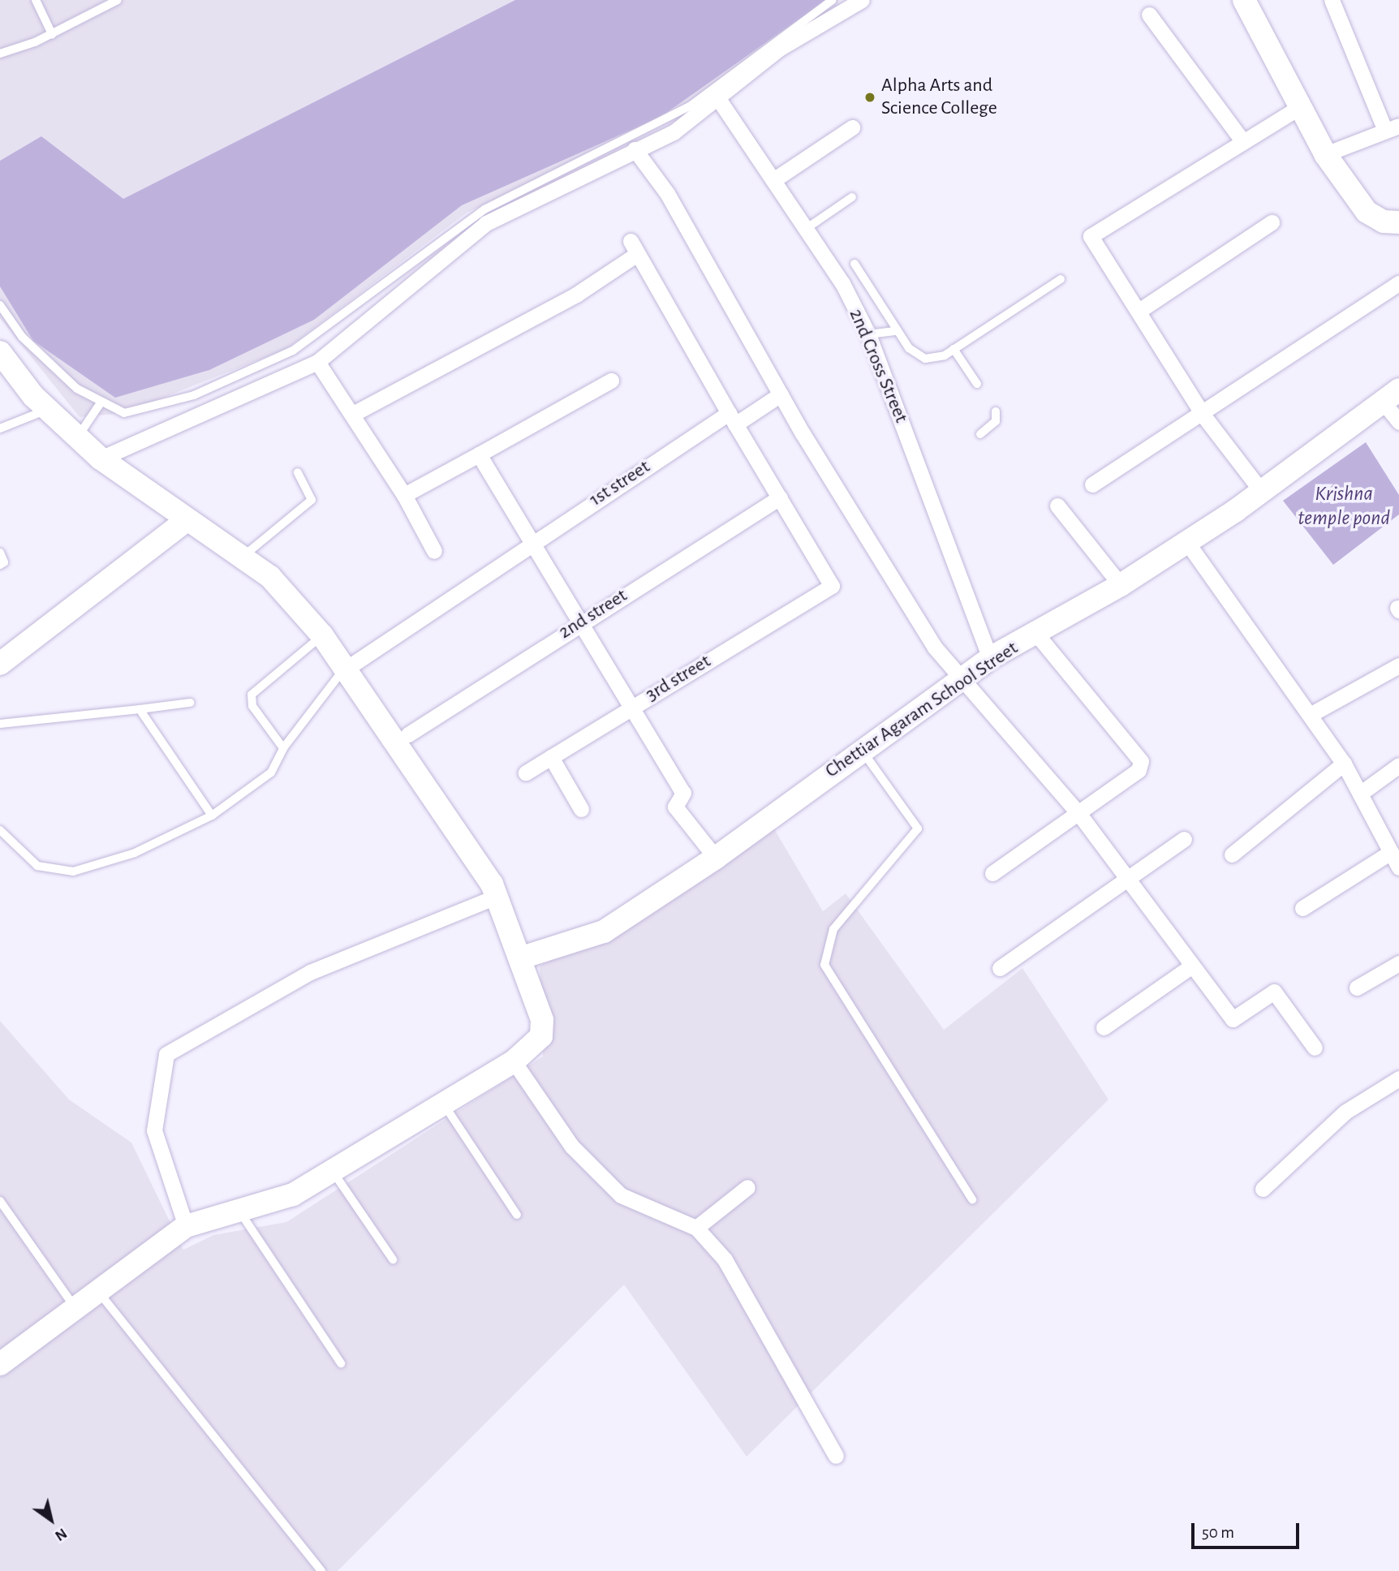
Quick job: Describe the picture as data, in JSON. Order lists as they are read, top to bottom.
{
  "streets": {
    "street": [
      "2nd Cross Street",
      "1st street",
      "2nd street",
      "3rd street",
      "Chettiar Agaram School Street"
    ]
  },
  "crossings": [
    ["2nd Cross Street", "Chettiar Agaram School Street"],
    ["2nd street", "3rd street"]
  ],
  "water": ["Krishna temple pond"],
  "places": ["Alpha Arts and Science College"],
  "scale_bar": "50 m",
  "north": "bottom right"
}
